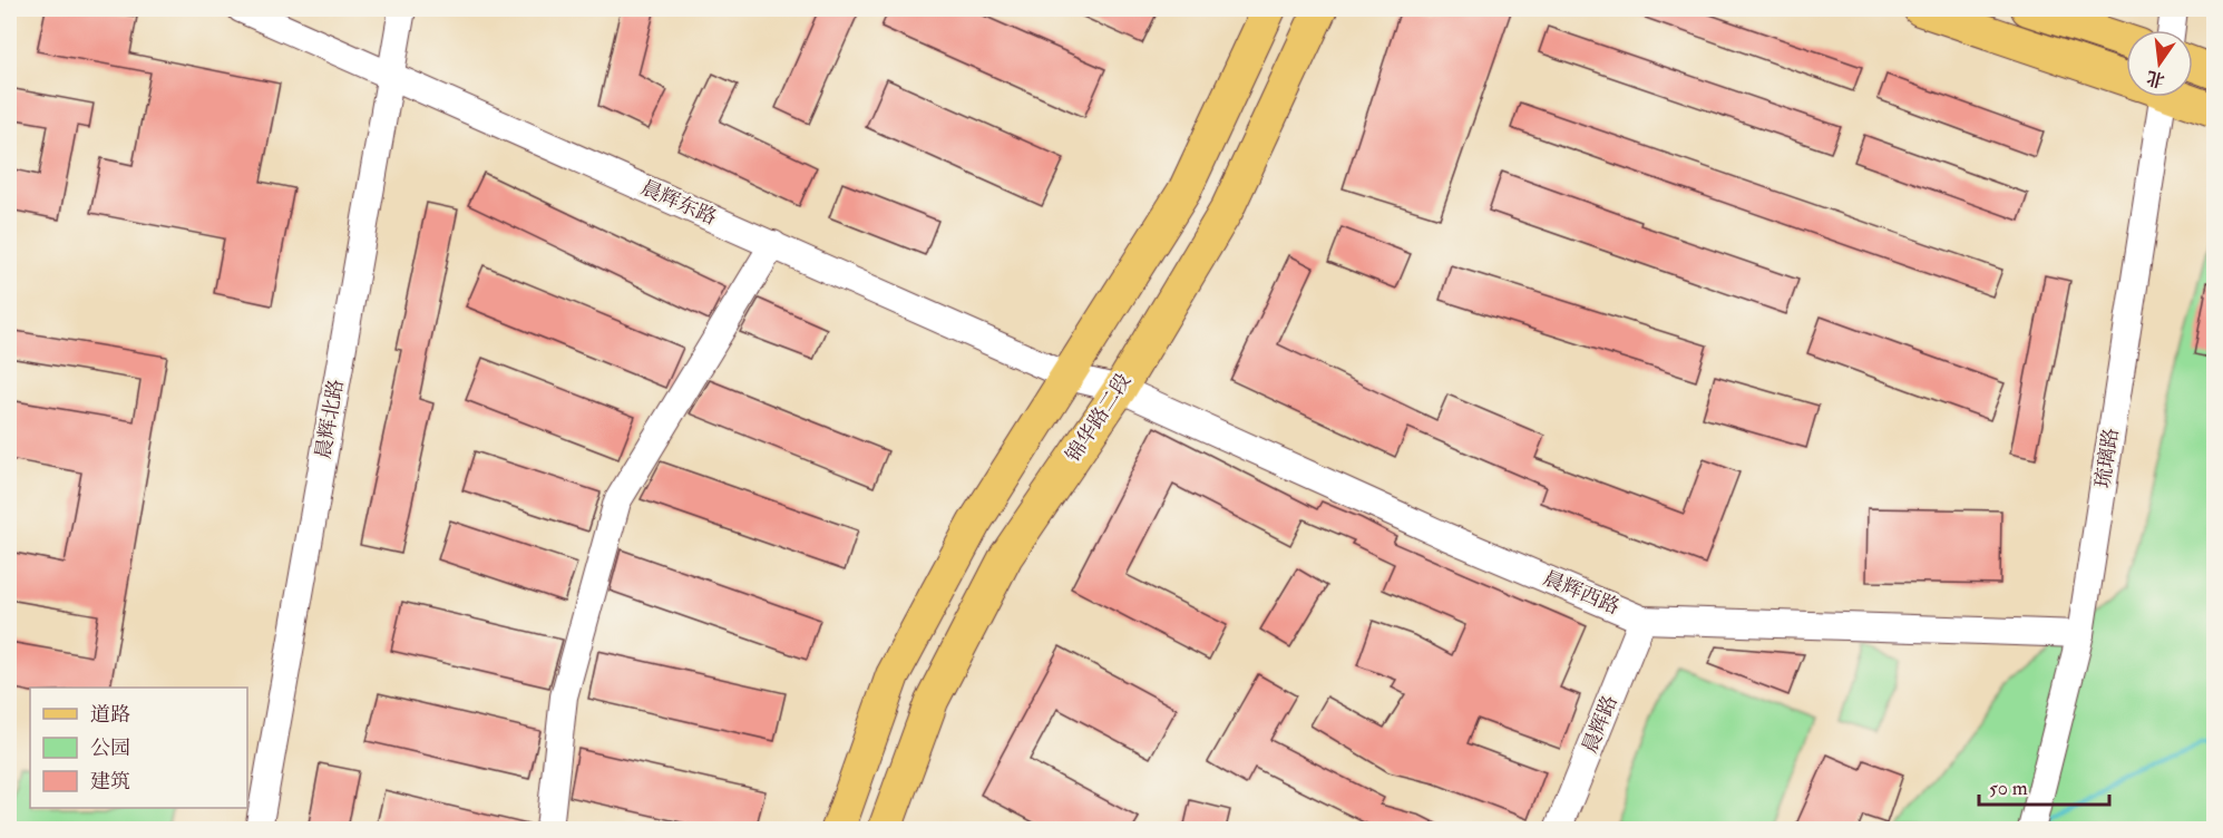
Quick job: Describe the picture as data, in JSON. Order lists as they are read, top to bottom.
{
  "streets": {
    "main road": ["锦华路二段"],
    "street": [
      "晨辉东路",
      "晨辉北路",
      "琉璃路",
      "晨辉西路",
      "晨辉路"
    ]
  },
  "crossings": [
    ["晨辉东路", "锦华路二段"],
    ["晨辉东路", "晨辉北路"],
    ["晨辉东路", "晨辉西路"],
    ["锦华路二段", "晨辉西路"],
    ["琉璃路", "晨辉西路"],
    ["晨辉西路", "晨辉路"]
  ],
  "legend": ["道路", "公园", "建筑"],
  "scale_bar": "50 m",
  "north": "bottom"
}
